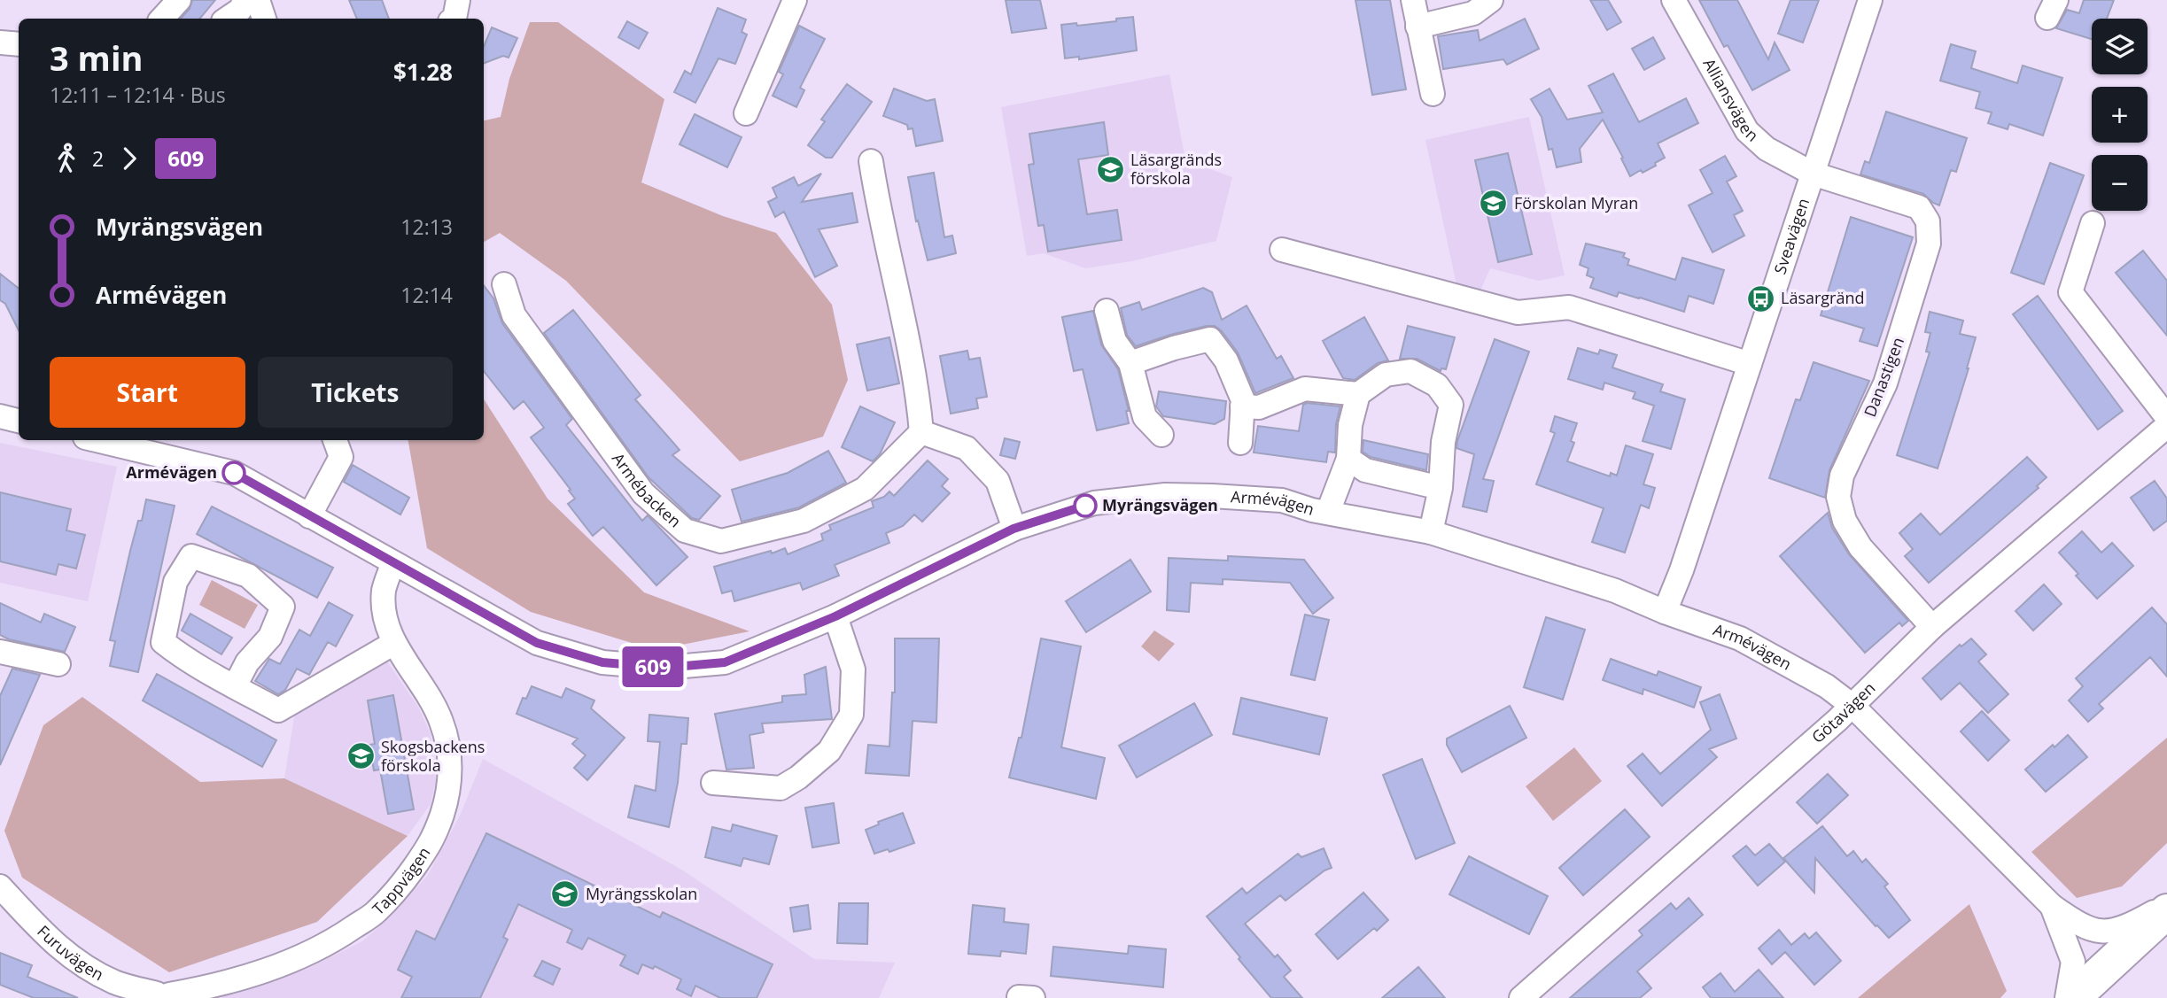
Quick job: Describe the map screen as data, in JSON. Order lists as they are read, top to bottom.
{
  "streets": {
    "street": [
      "Alliansvägen",
      "Sveavägen",
      "Danastigen",
      "Armébacken",
      "Armévägen",
      "Götavägen",
      "Tappvägen",
      "Furuvägen"
    ]
  },
  "crossings": [
    ["Alliansvägen", "Sveavägen"],
    ["Alliansvägen", "Danastigen"],
    ["Sveavägen", "Danastigen"],
    ["Sveavägen", "Armévägen"],
    ["Danastigen", "Götavägen"],
    ["Armévägen", "Götavägen"],
    ["Armévägen", "Tappvägen"],
    ["Tappvägen", "Furuvägen"]
  ],
  "places": {
    "school or university": [
      "Läsargränds förskola",
      "Förskolan Myran",
      "Skogsbackens förskola",
      "Myrängsskolan"
    ],
    "bus stop": ["Läsargränd"],
    "other": ["Armévägen", "Myrängsvägen"]
  },
  "lines": ["bus line 609"],
  "page": {
    "on_map": "609",
    "map_buttons": ["+", "−"],
    "heading": ["3 min", "12:11 – 12:14 · Bus", "$1.28"],
    "legs": ["2", "609"],
    "list": [
      {
        "name": "Myrängsvägen",
        "value": "12:13"
      },
      {
        "name": "Armévägen",
        "value": "12:14"
      }
    ],
    "buttons": ["Start", "Tickets"]
  }
}
